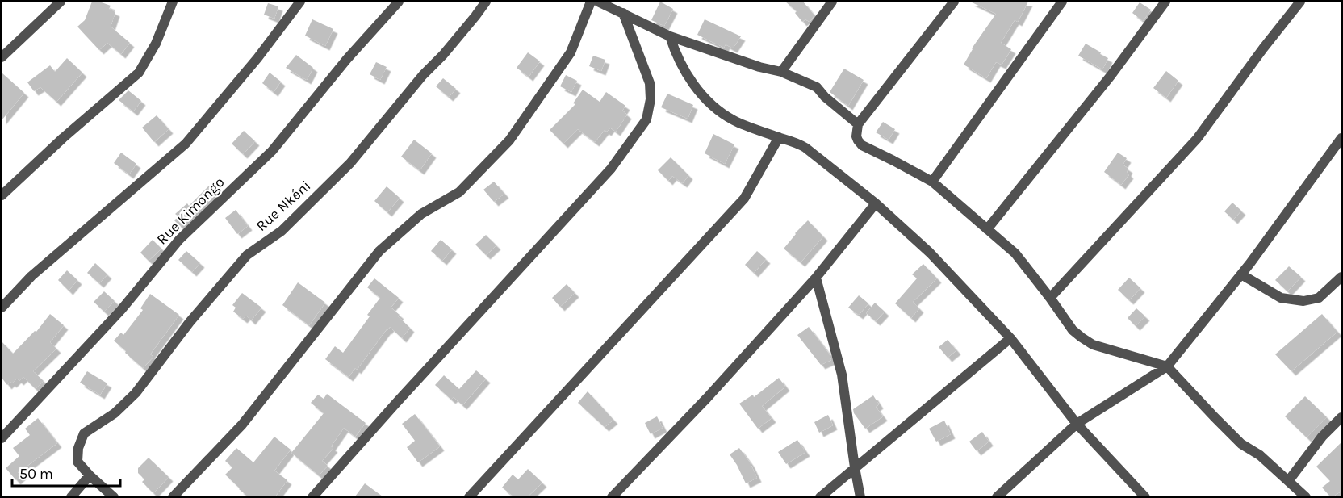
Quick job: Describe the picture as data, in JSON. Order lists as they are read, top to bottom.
{
  "streets": {
    "street": ["Rue Nkéni", "Rue Kimongo"]
  },
  "scale_bar": "50 m"
}
